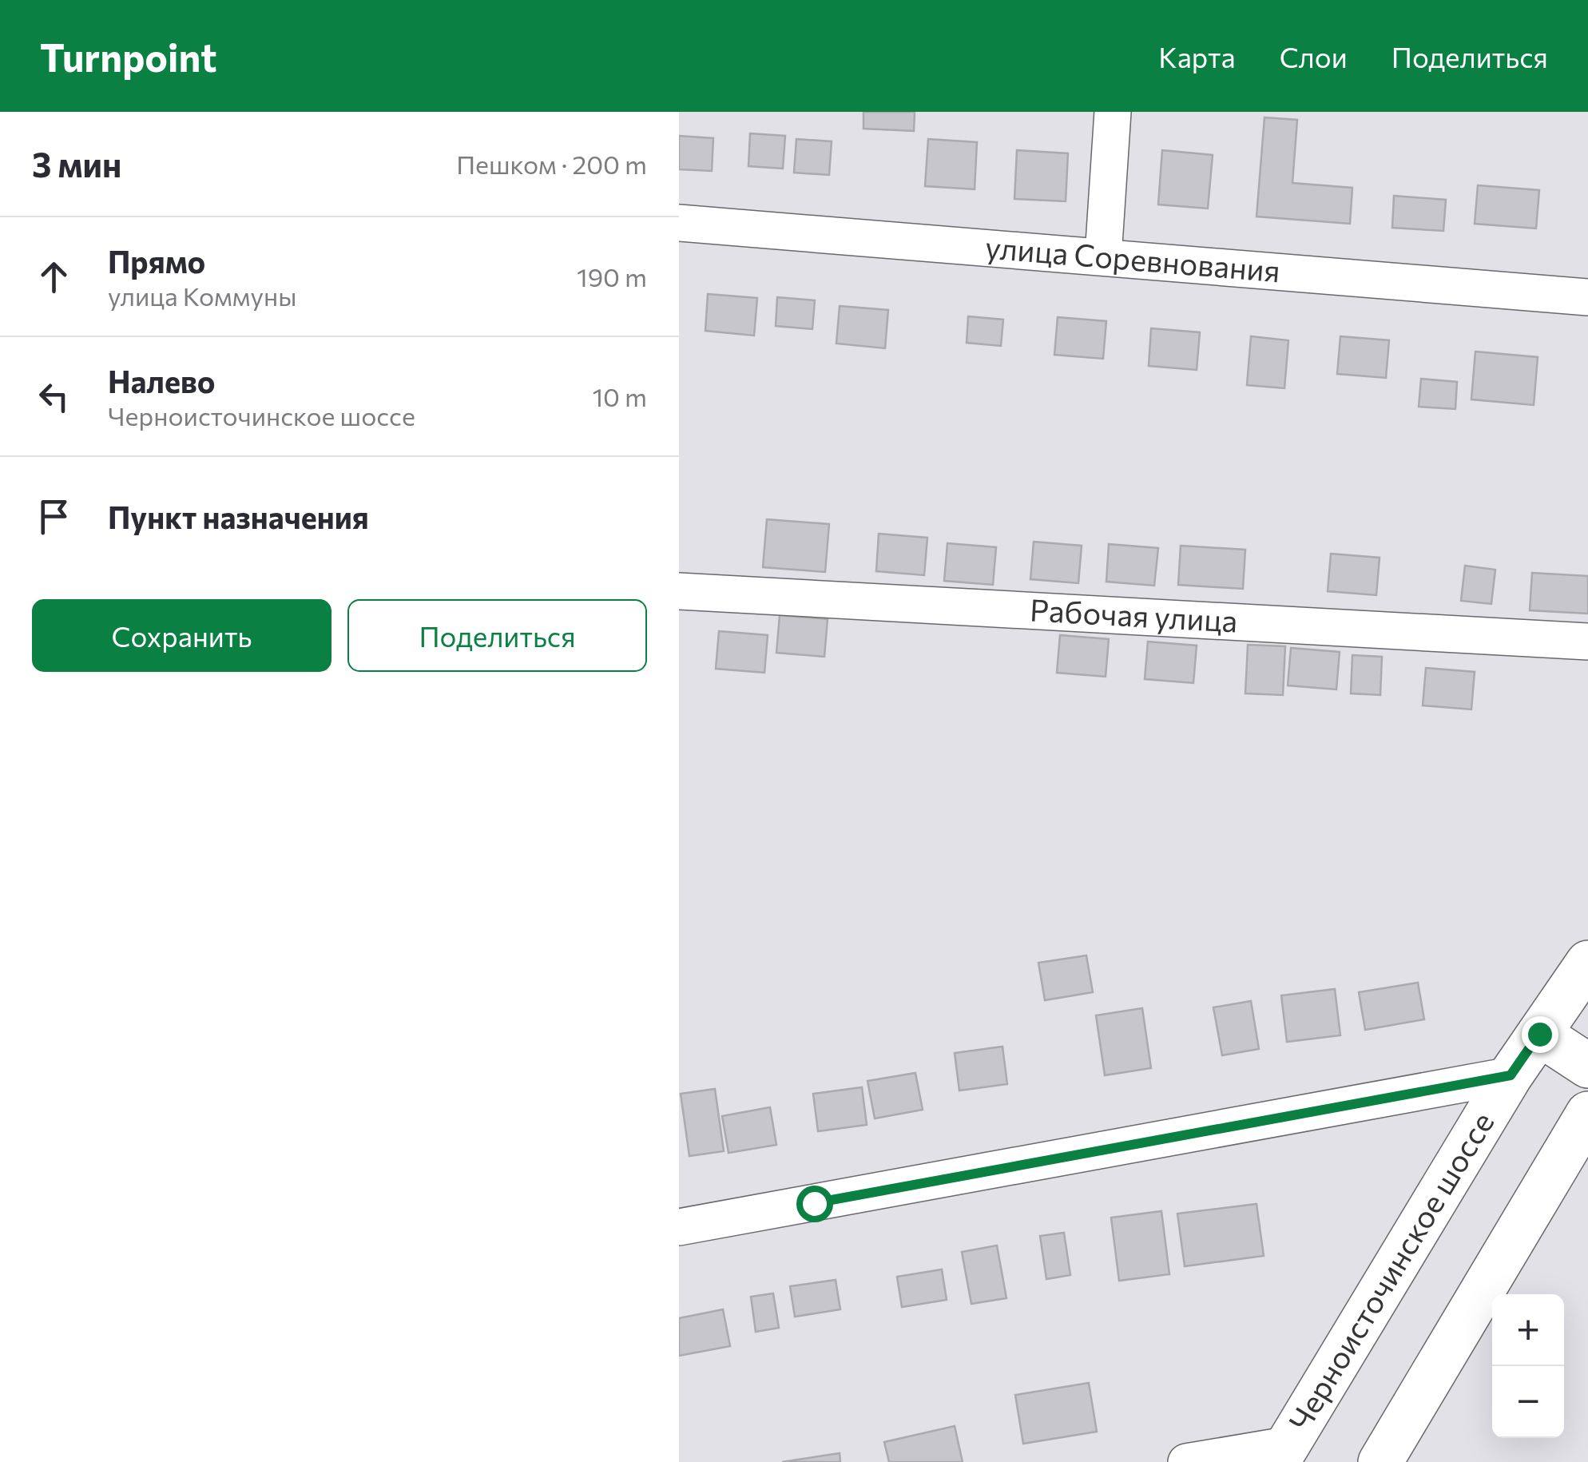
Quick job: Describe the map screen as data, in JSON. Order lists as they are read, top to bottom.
{
  "streets": {
    "main road": ["Черноисточинское шоссе"],
    "street": ["улица Соревнования", "Рабочая улица"]
  },
  "page": {
    "header": "Turnpoint",
    "nav": ["Карта", "Слои", "Поделиться"],
    "heading": ["3 мин", "Пешком · 200 m"],
    "list": [
      ["Прямо", "улица Коммуны", "190 m"],
      ["Налево", "Черноисточинское шоссе", "10 m"],
      "Пункт назначения"
    ],
    "buttons": ["Сохранить", "Поделиться"],
    "map_buttons": ["+", "−"]
  }
}
